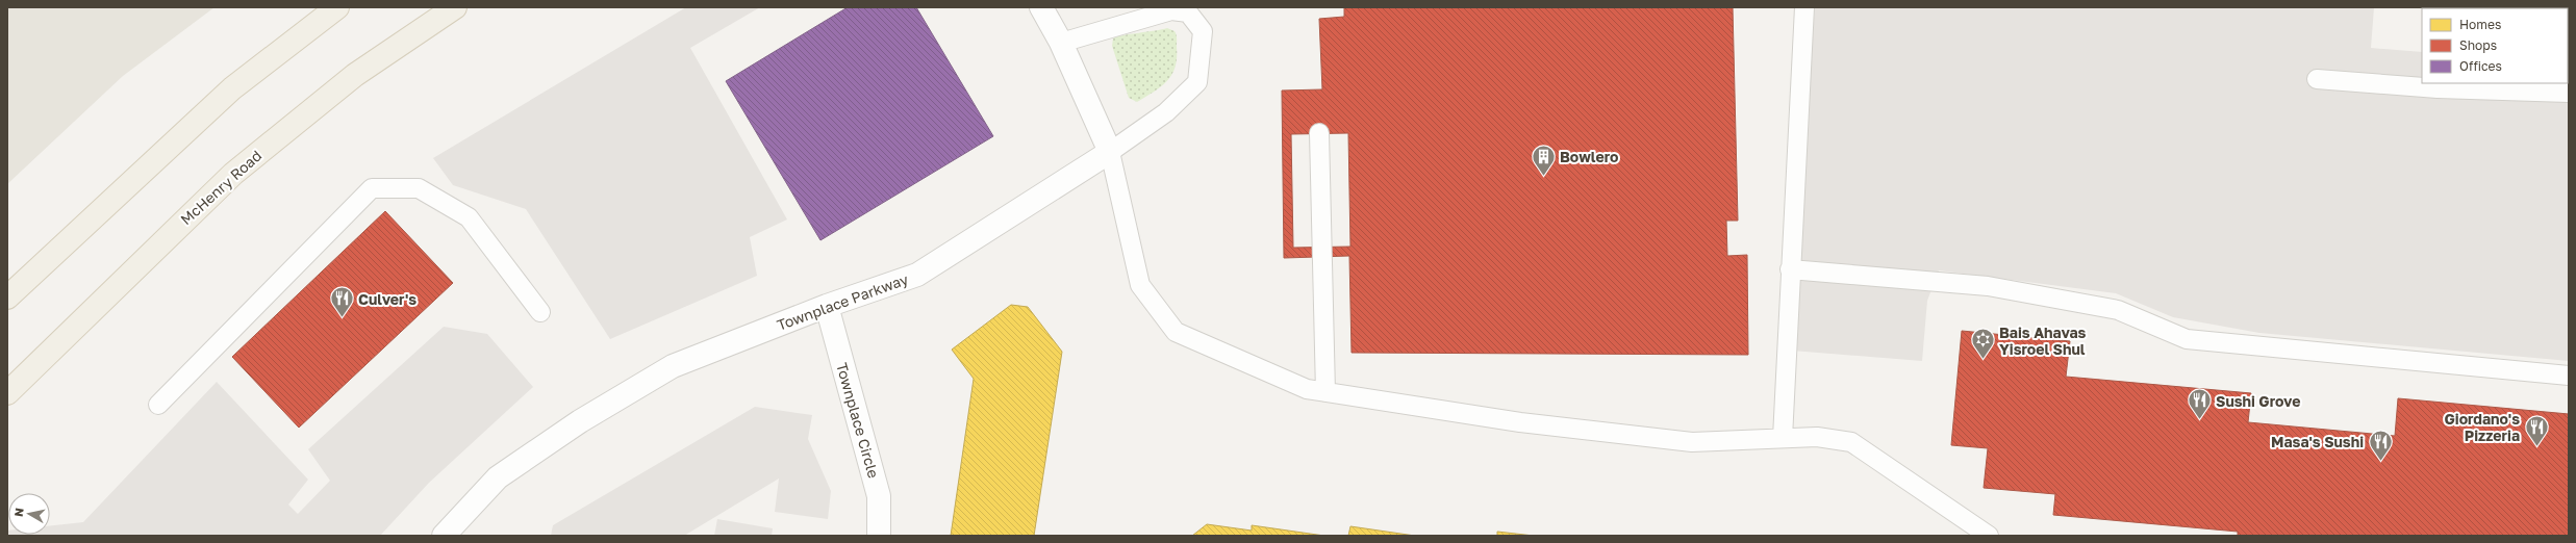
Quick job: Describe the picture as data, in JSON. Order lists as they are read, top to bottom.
{
  "streets": {
    "main road": ["McHenry Road"],
    "street": ["Townplace Parkway", "Townplace Circle"]
  },
  "crossings": [
    ["Townplace Parkway", "Townplace Circle"]
  ],
  "places": {
    "building": ["Bowlero"],
    "restaurant": [
      "Culver's",
      "Sushi Grove",
      "Giordano's Pizzeria",
      "Masa's Sushi"
    ],
    "synagogue": ["Bais Ahavas Yisroel Shul"]
  },
  "legend": ["Homes", "Shops", "Offices"],
  "north": "left"
}
